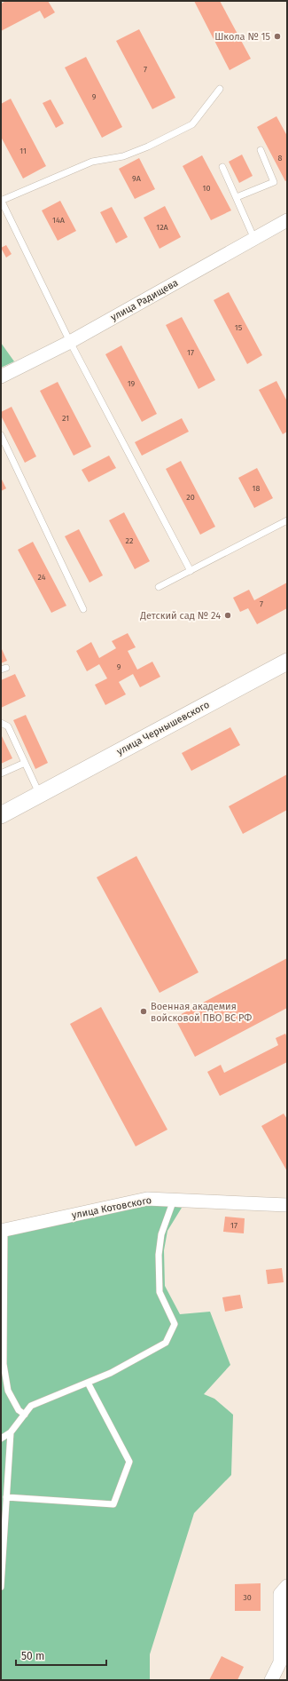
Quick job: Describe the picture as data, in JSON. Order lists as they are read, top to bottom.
{
  "streets": {
    "street": ["улица Радищева", "улица Чернышевского", "улица Котовского"]
  },
  "places": ["Школа № 15", "Детский сад № 24", "Военная академия войсковой ПВО ВС РФ"],
  "house_numbers": [
    "7",
    "9",
    "11",
    "8",
    "9А",
    "10",
    "14А",
    "12А",
    "15",
    "17",
    "19",
    "21",
    "18",
    "20",
    "22",
    "24",
    "7",
    "9",
    "17",
    "30"
  ],
  "scale_bar": "50 m"
}
